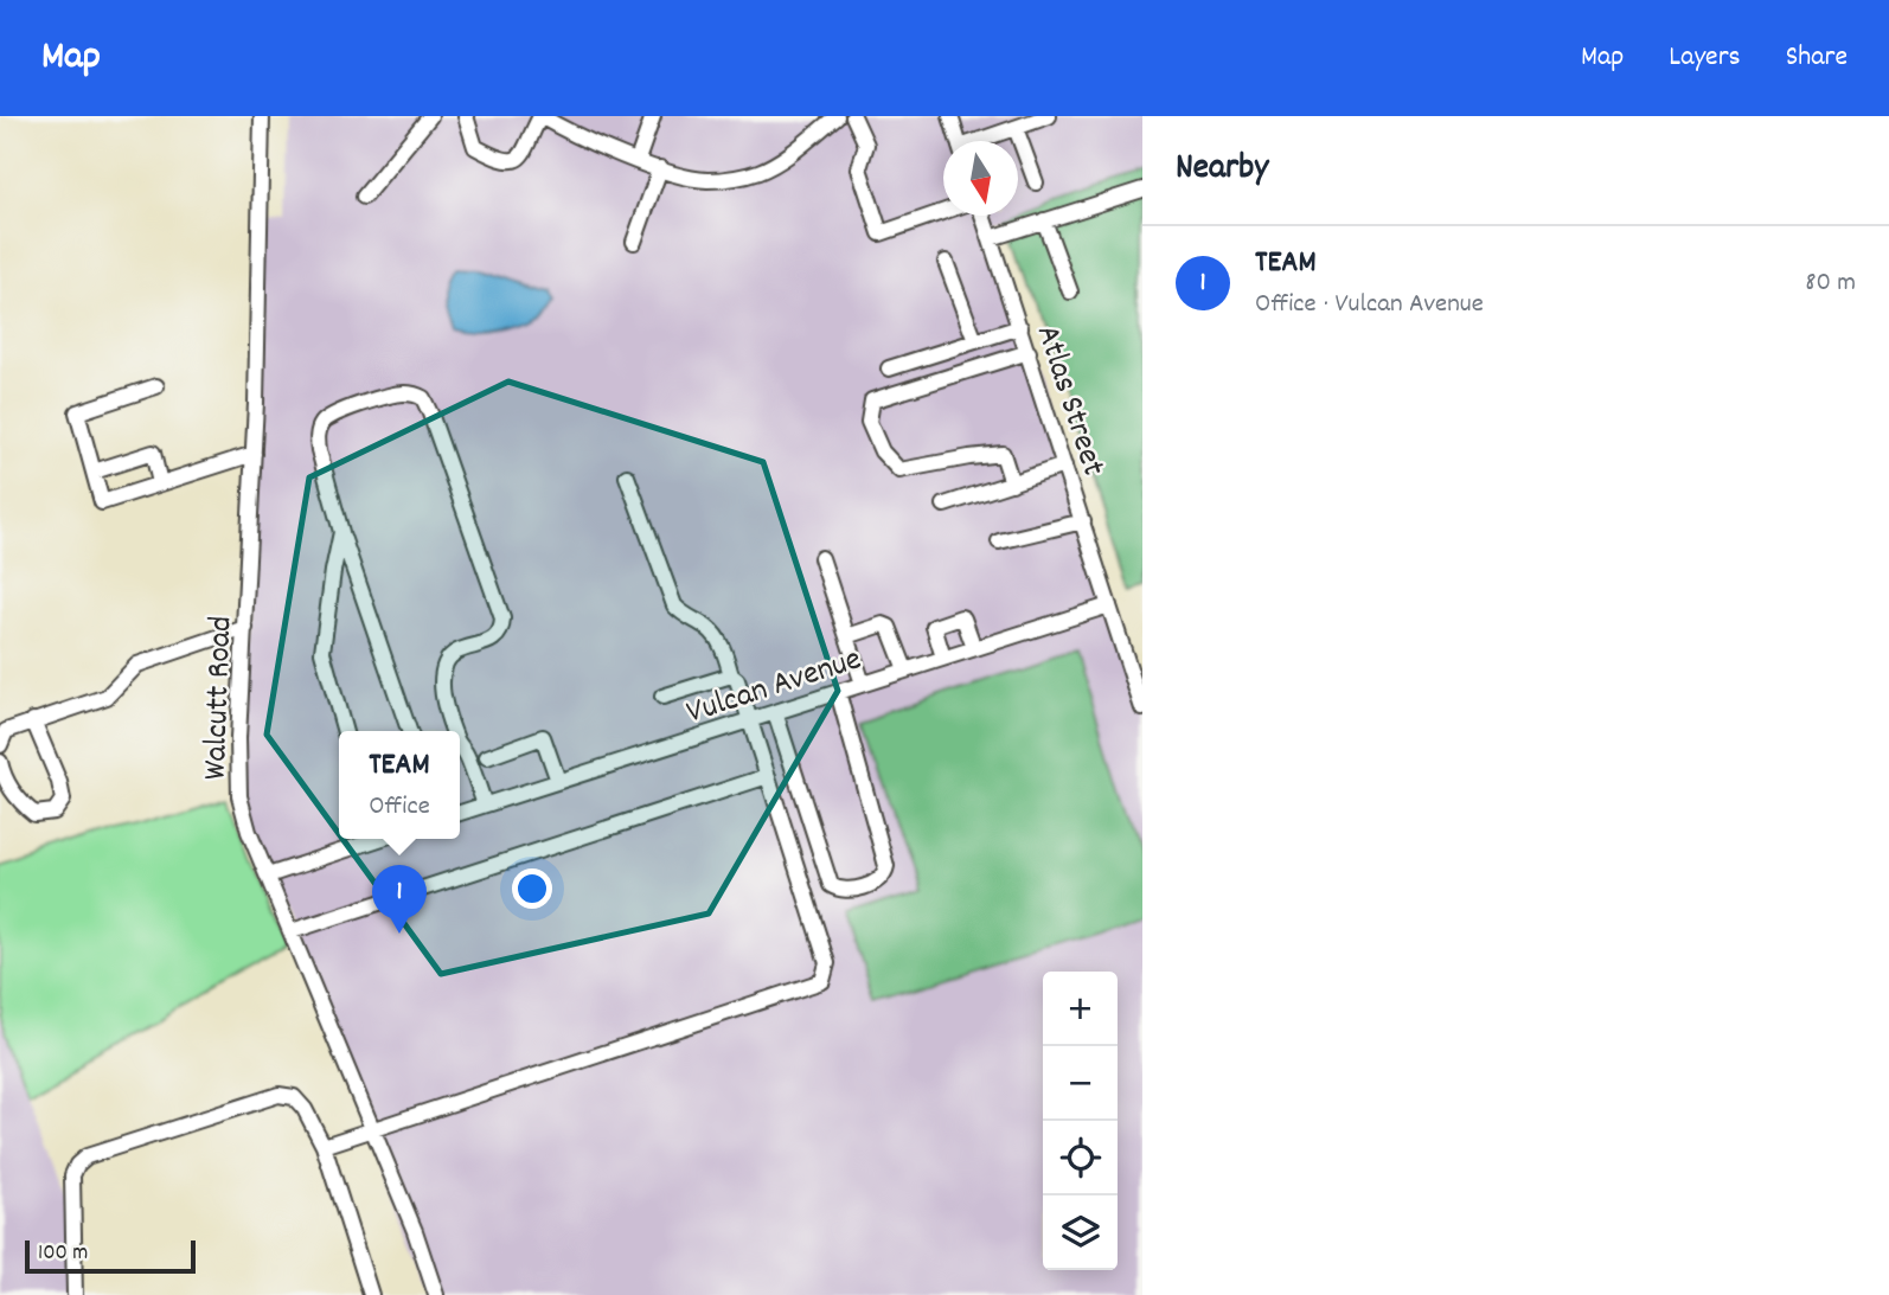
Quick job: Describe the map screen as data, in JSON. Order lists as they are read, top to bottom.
{
  "streets": {
    "street": ["Atlas Street", "Vulcan Avenue", "Walcutt Road"]
  },
  "crossings": [
    ["Atlas Street", "Vulcan Avenue"]
  ],
  "scale_bar": "100 m",
  "north": "bottom",
  "page": {
    "header": "Map",
    "nav": ["Map", "Layers", "Share"],
    "heading": "Nearby",
    "list": [
      {
        "mark": "1",
        "name": "TEAM",
        "note": "Office · Vulcan Avenue",
        "value": "80 m"
      }
    ],
    "popup": ["TEAM", "Office"],
    "pins": "1",
    "map_buttons": ["+", "−"],
    "scale": "100 m"
  }
}
